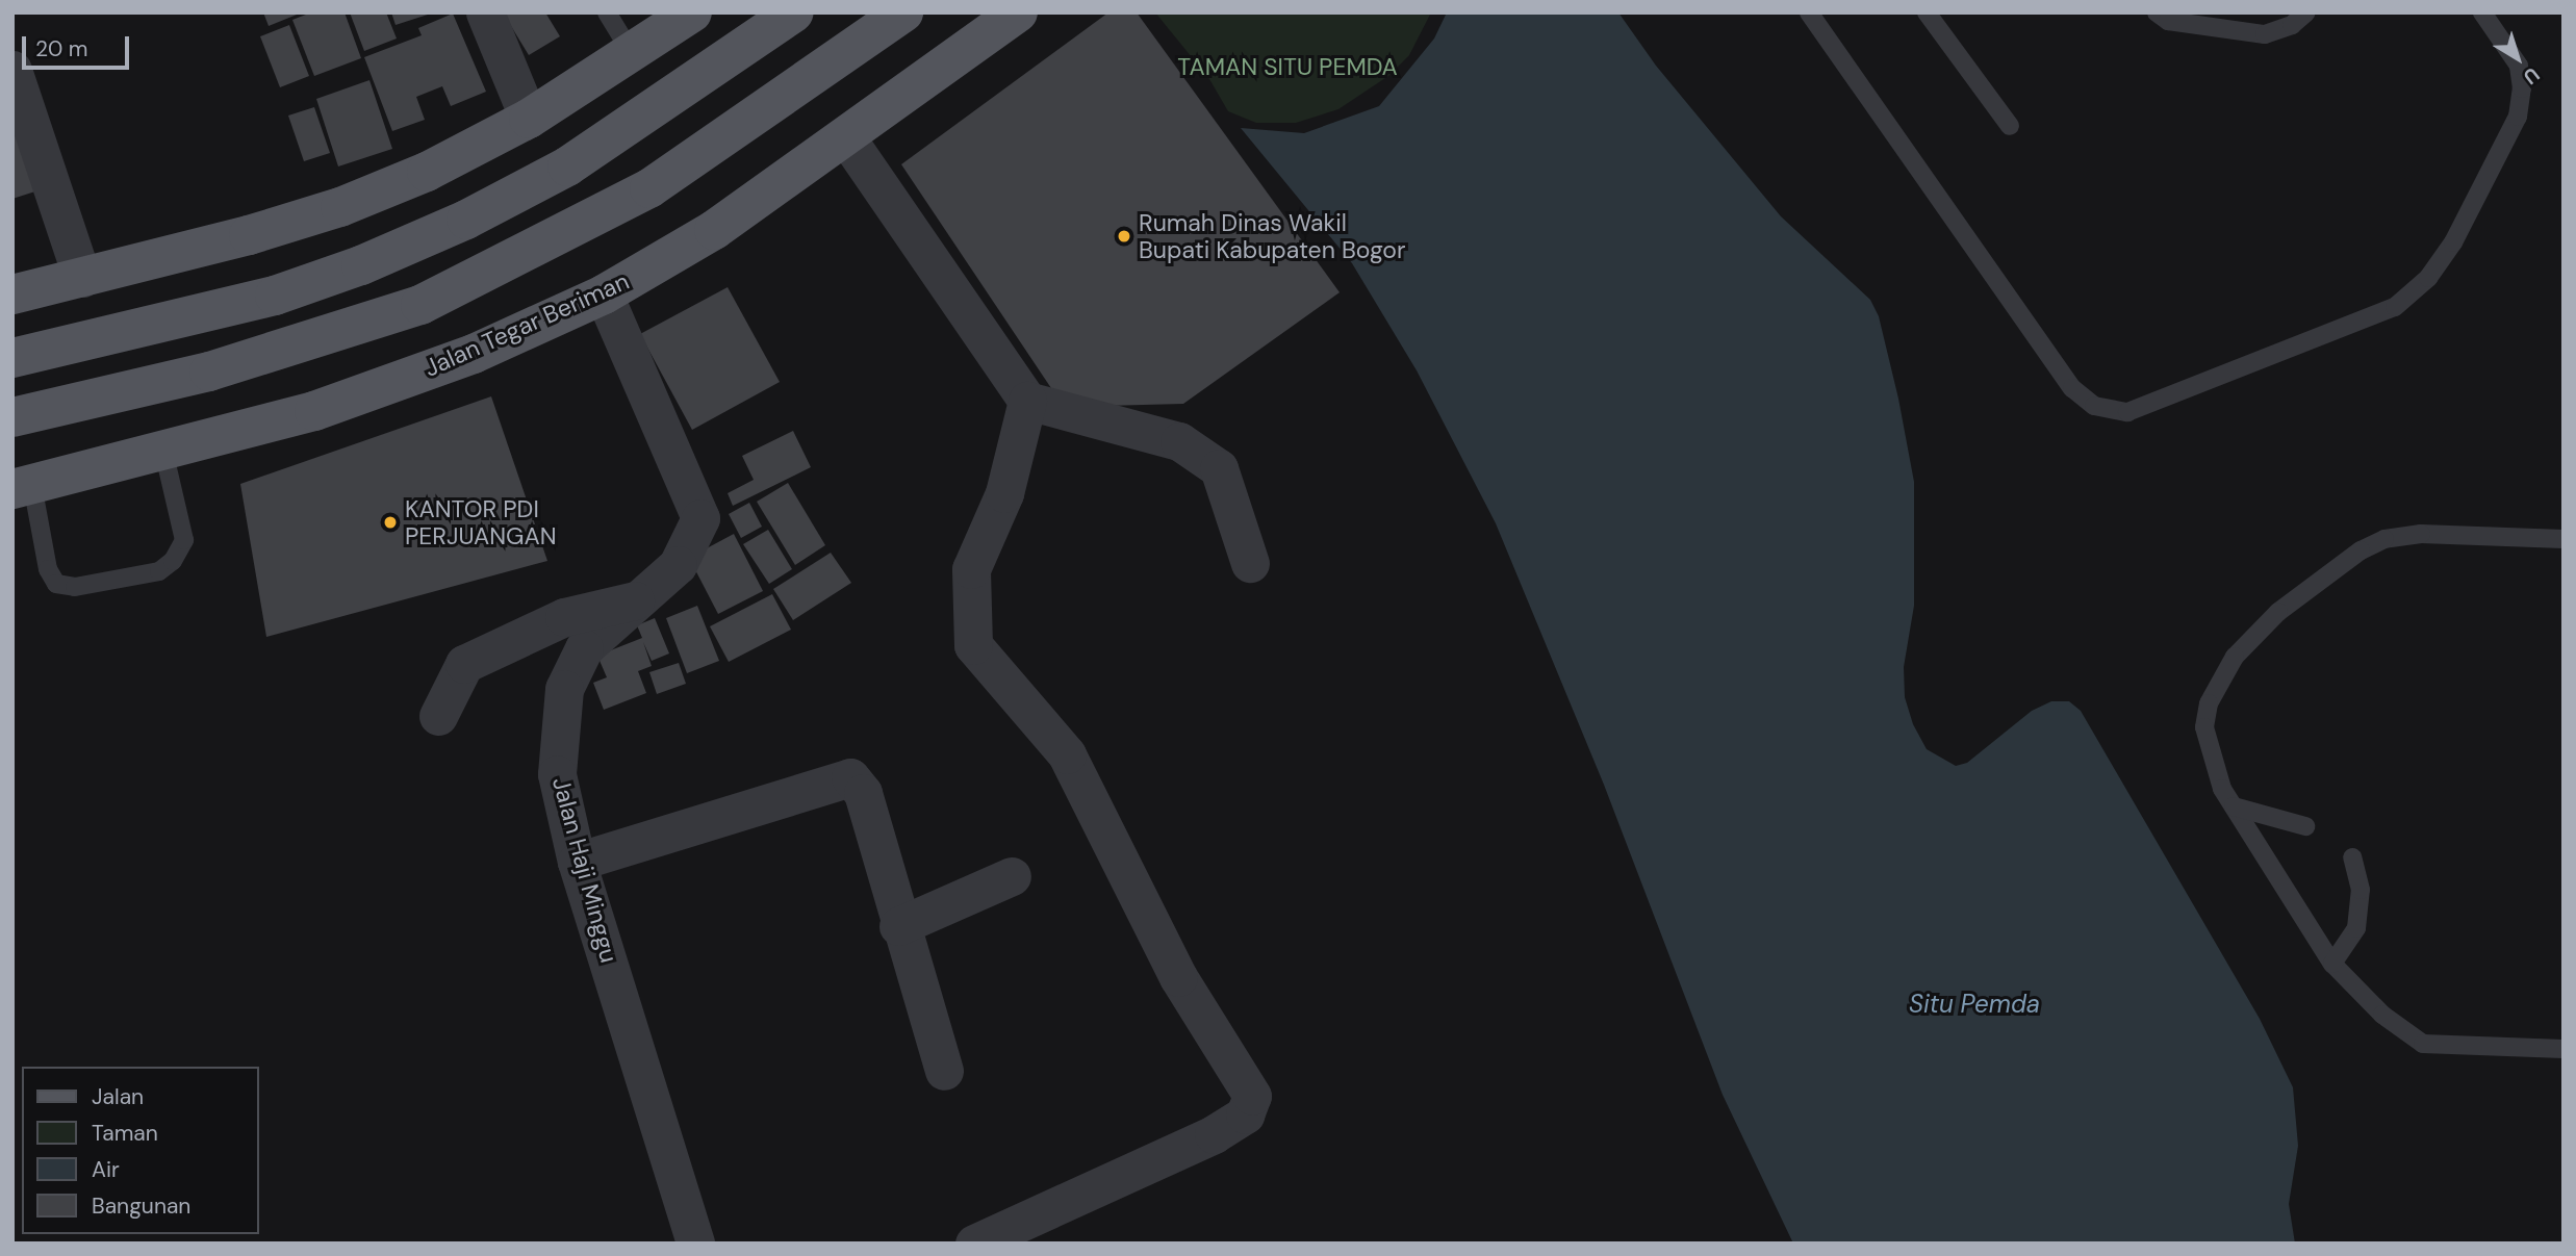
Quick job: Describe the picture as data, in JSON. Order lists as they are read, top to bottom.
{
  "streets": {
    "main road": ["Jalan Tegar Beriman"],
    "street": ["Jalan Haji Minggu"]
  },
  "crossings": [
    ["Jalan Tegar Beriman", "Jalan Haji Minggu"]
  ],
  "water": ["Situ Pemda"],
  "parks": ["TAMAN SITU PEMDA"],
  "places": ["Rumah Dinas Wakil Bupati Kabupaten Bogor", "KANTOR PDI PERJUANGAN"],
  "legend": [
    "Jalan",
    "Taman",
    "Air",
    "Bangunan"
  ],
  "scale_bar": "20 m",
  "north": "bottom right"
}
